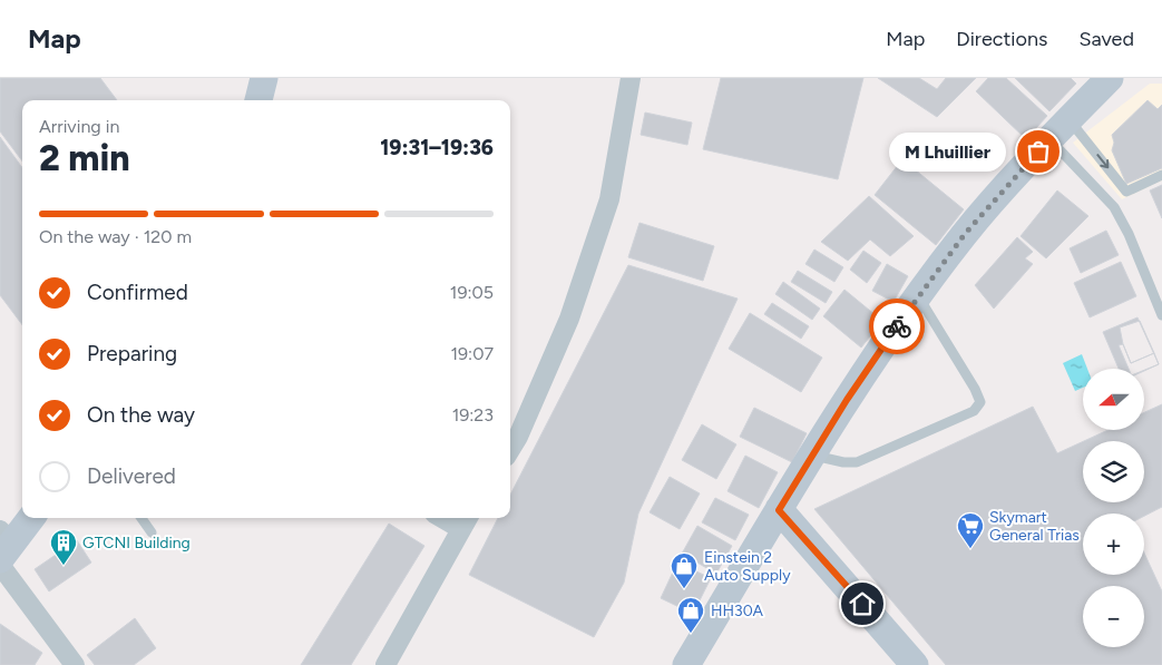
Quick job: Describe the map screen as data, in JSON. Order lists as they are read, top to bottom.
{
  "places": {
    "other": ["M Lhuillier"],
    "supermarket": ["Skymart General Trias"],
    "building": ["GTCNI Building"],
    "shop": ["Einstein 2 Auto Supply", "HH30A"]
  },
  "north": "left",
  "page": {
    "header": "Map",
    "nav": ["Map", "Directions", "Saved"],
    "heading": ["2 min", "Arriving in", "19:31–19:36"],
    "bubble": "M Lhuillier",
    "bar": "On the way · 120 m",
    "list": [
      ["Confirmed", "19:05"],
      ["Preparing", "19:07"],
      ["On the way", "19:23"],
      "Delivered"
    ],
    "map_buttons": ["+", "−"]
  }
}
